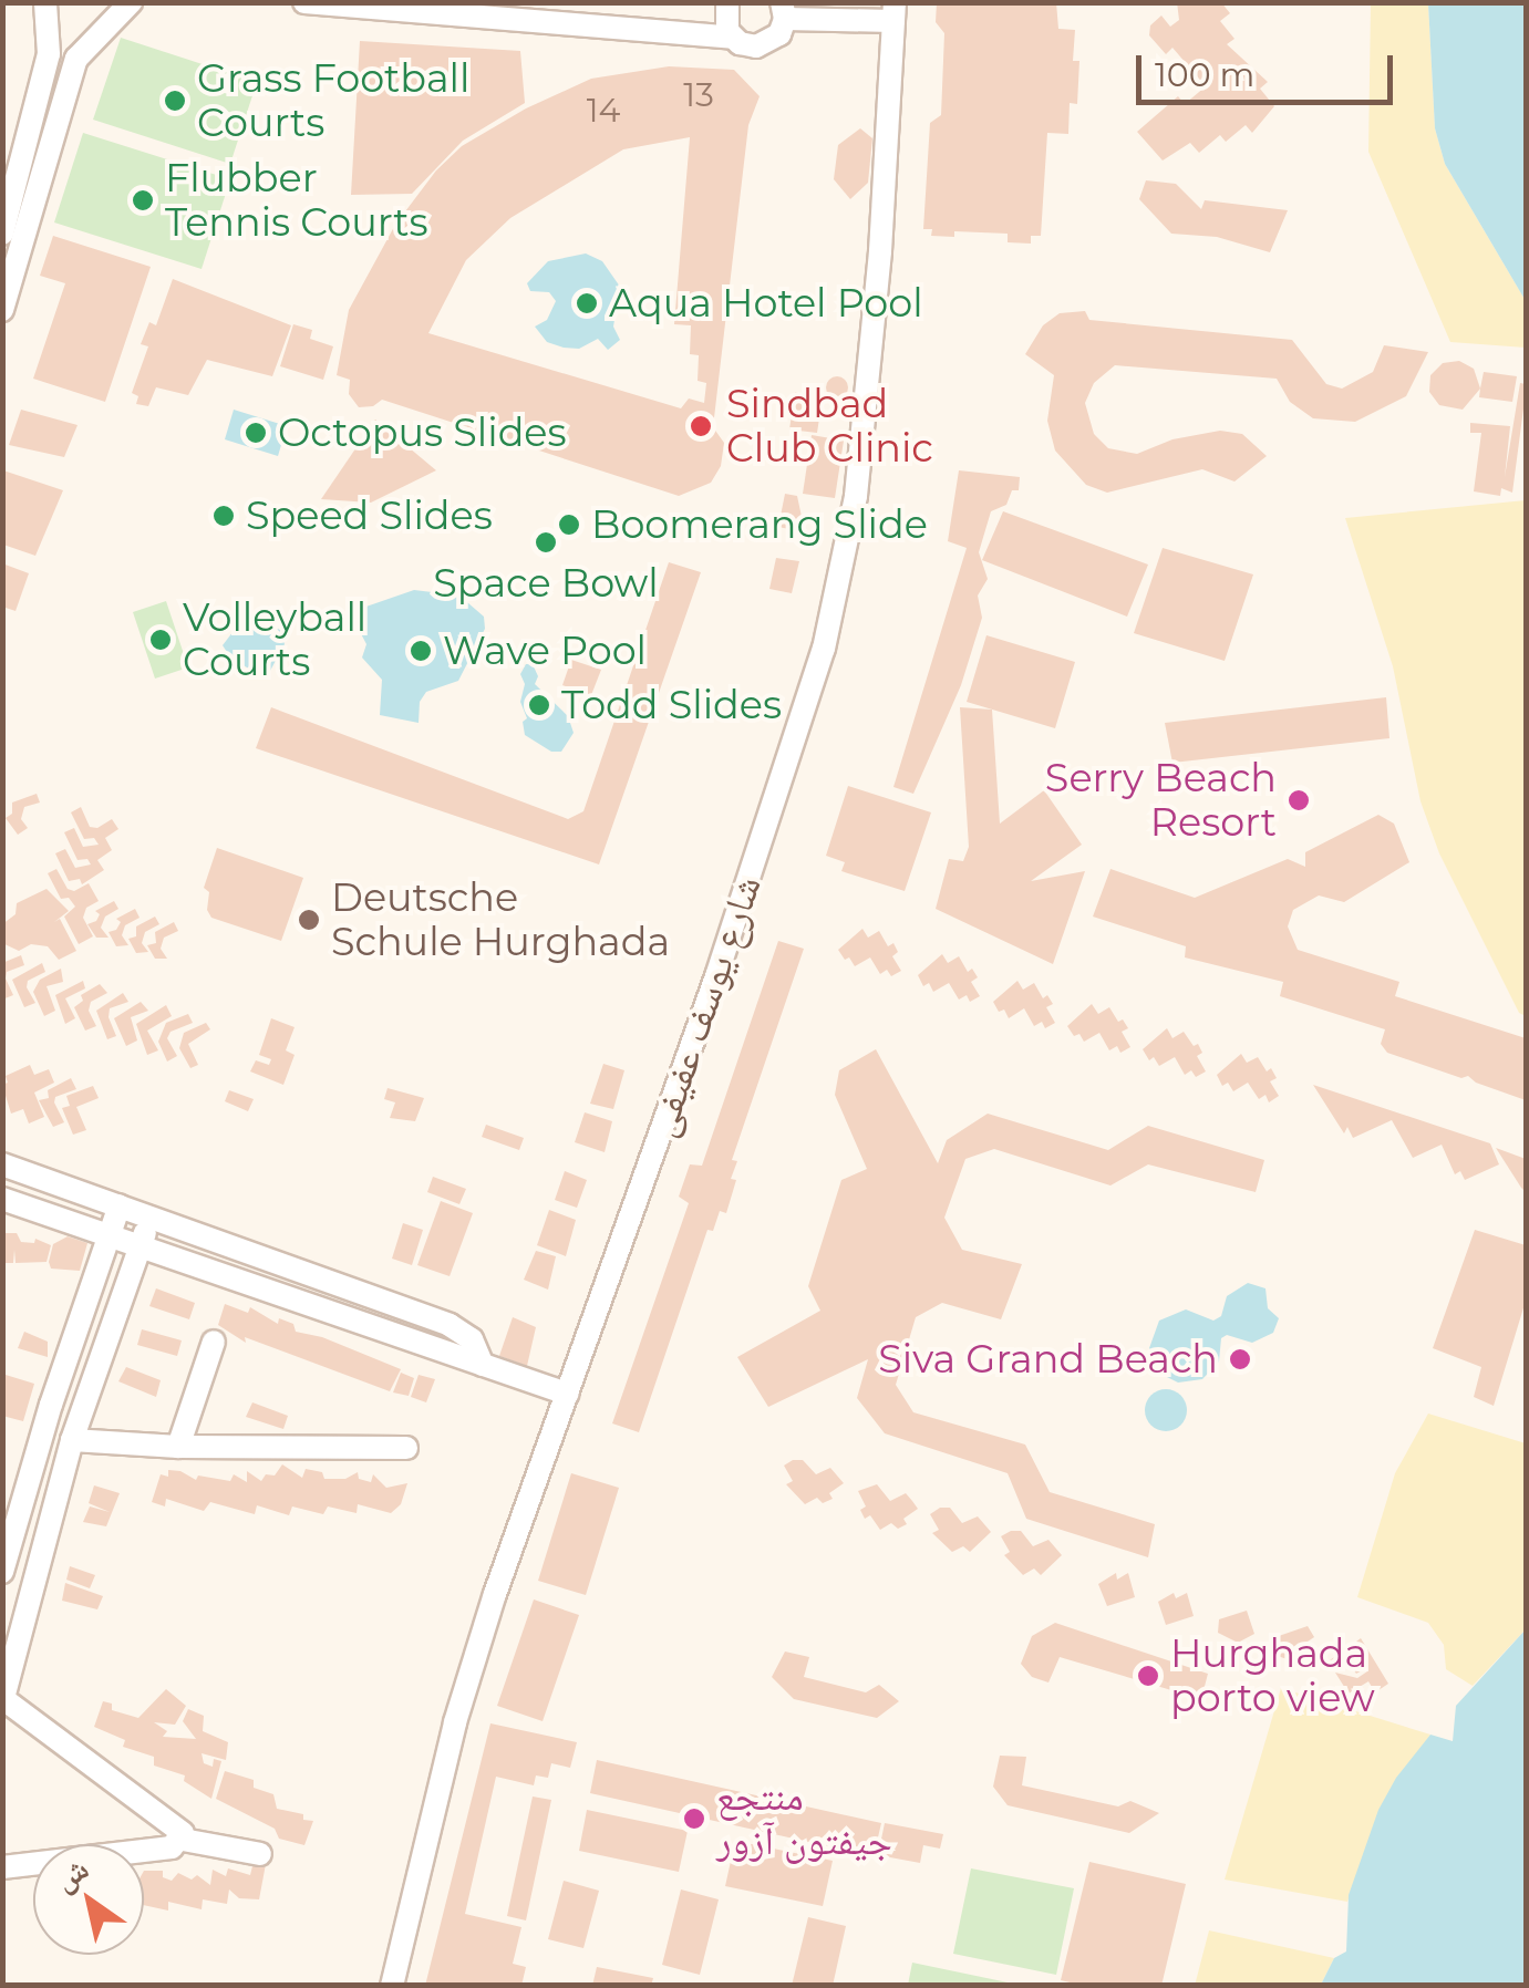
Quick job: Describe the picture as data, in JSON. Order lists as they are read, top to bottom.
{
  "streets": {
    "street": ["شارع يوسف عفيفى"]
  },
  "places": [
    "Grass Football Courts",
    "Flubber Tennis Courts",
    "Aqua Hotel Pool",
    "Sindbad Club Clinic",
    "Octopus Slides",
    "Speed Slides",
    "Boomerang Slide",
    "Space Bowl",
    "Volleyball Courts",
    "Wave Pool",
    "Todd Slides",
    "Serry Beach Resort",
    "Deutsche Schule Hurghada",
    "Siva Grand Beach",
    "Hurghada porto view",
    "منتجع جيفتون آزور"
  ],
  "house_numbers": ["13", "14"],
  "scale_bar": "100 m",
  "north": "top left"
}
